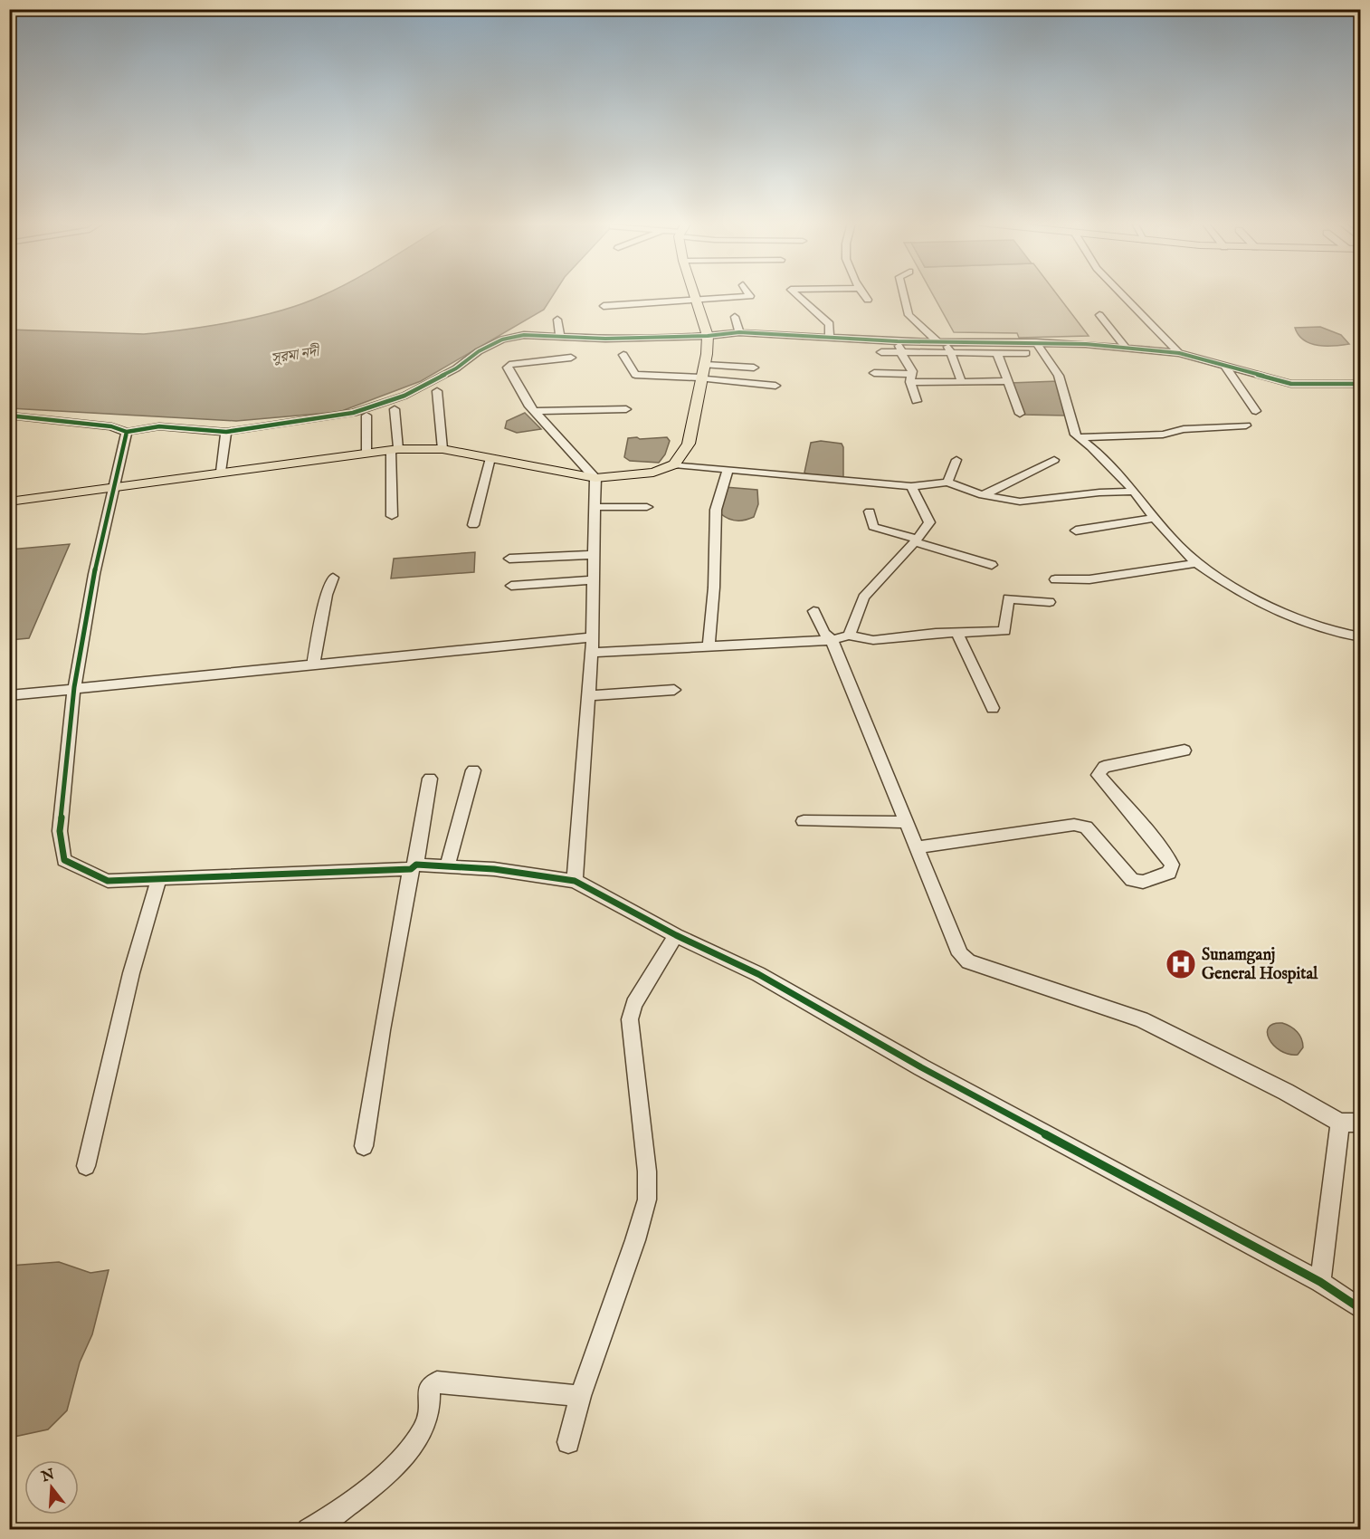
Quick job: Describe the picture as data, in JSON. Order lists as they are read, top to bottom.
{
  "water": ["সুরমা নদী"],
  "places": {
    "hospital": ["Sunamganj General Hospital"]
  },
  "north": "top"
}
